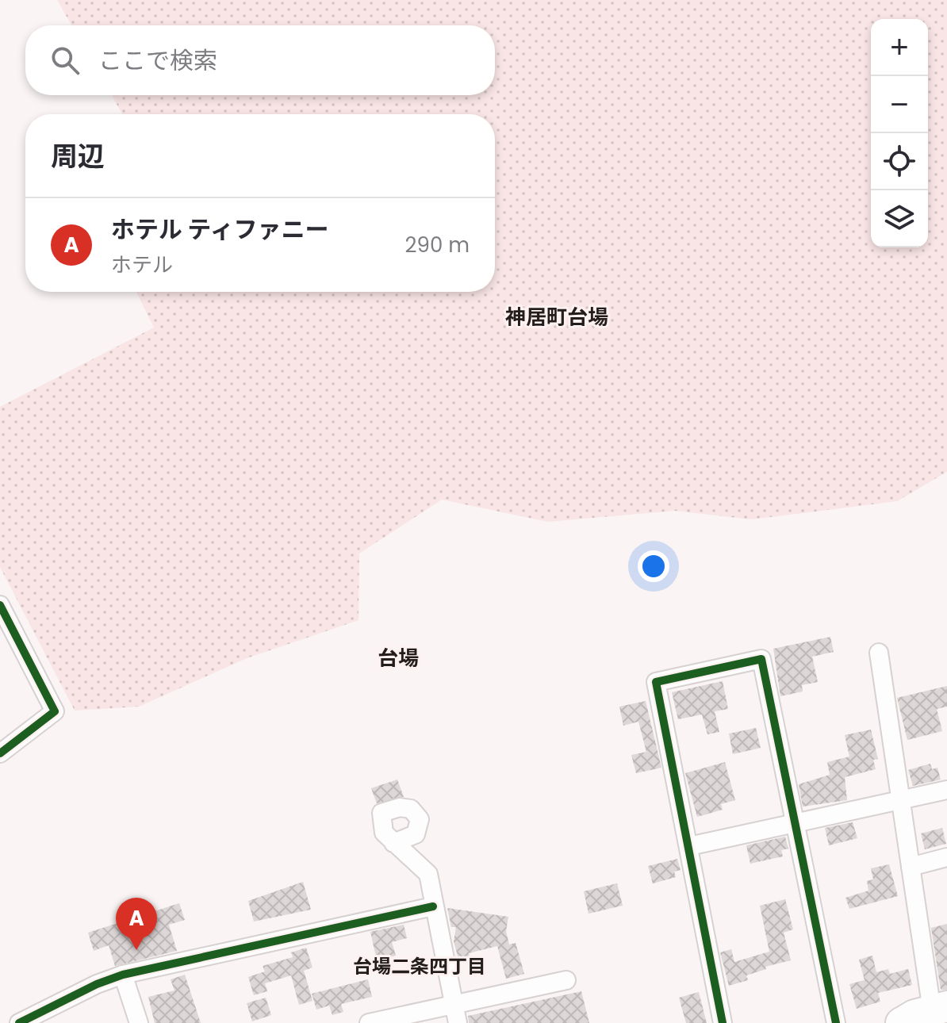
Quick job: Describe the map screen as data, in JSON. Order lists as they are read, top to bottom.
{
  "districts": ["神居町台場", "台場", "台場二条四丁目"],
  "page": {
    "map_buttons": ["+", "−"],
    "search": "ここで検索",
    "heading": "周辺",
    "list": [
      {
        "mark": "A",
        "name": "ホテル ティファニー",
        "note": "ホテル",
        "value": "290 m"
      }
    ],
    "pins": "A"
  }
}
